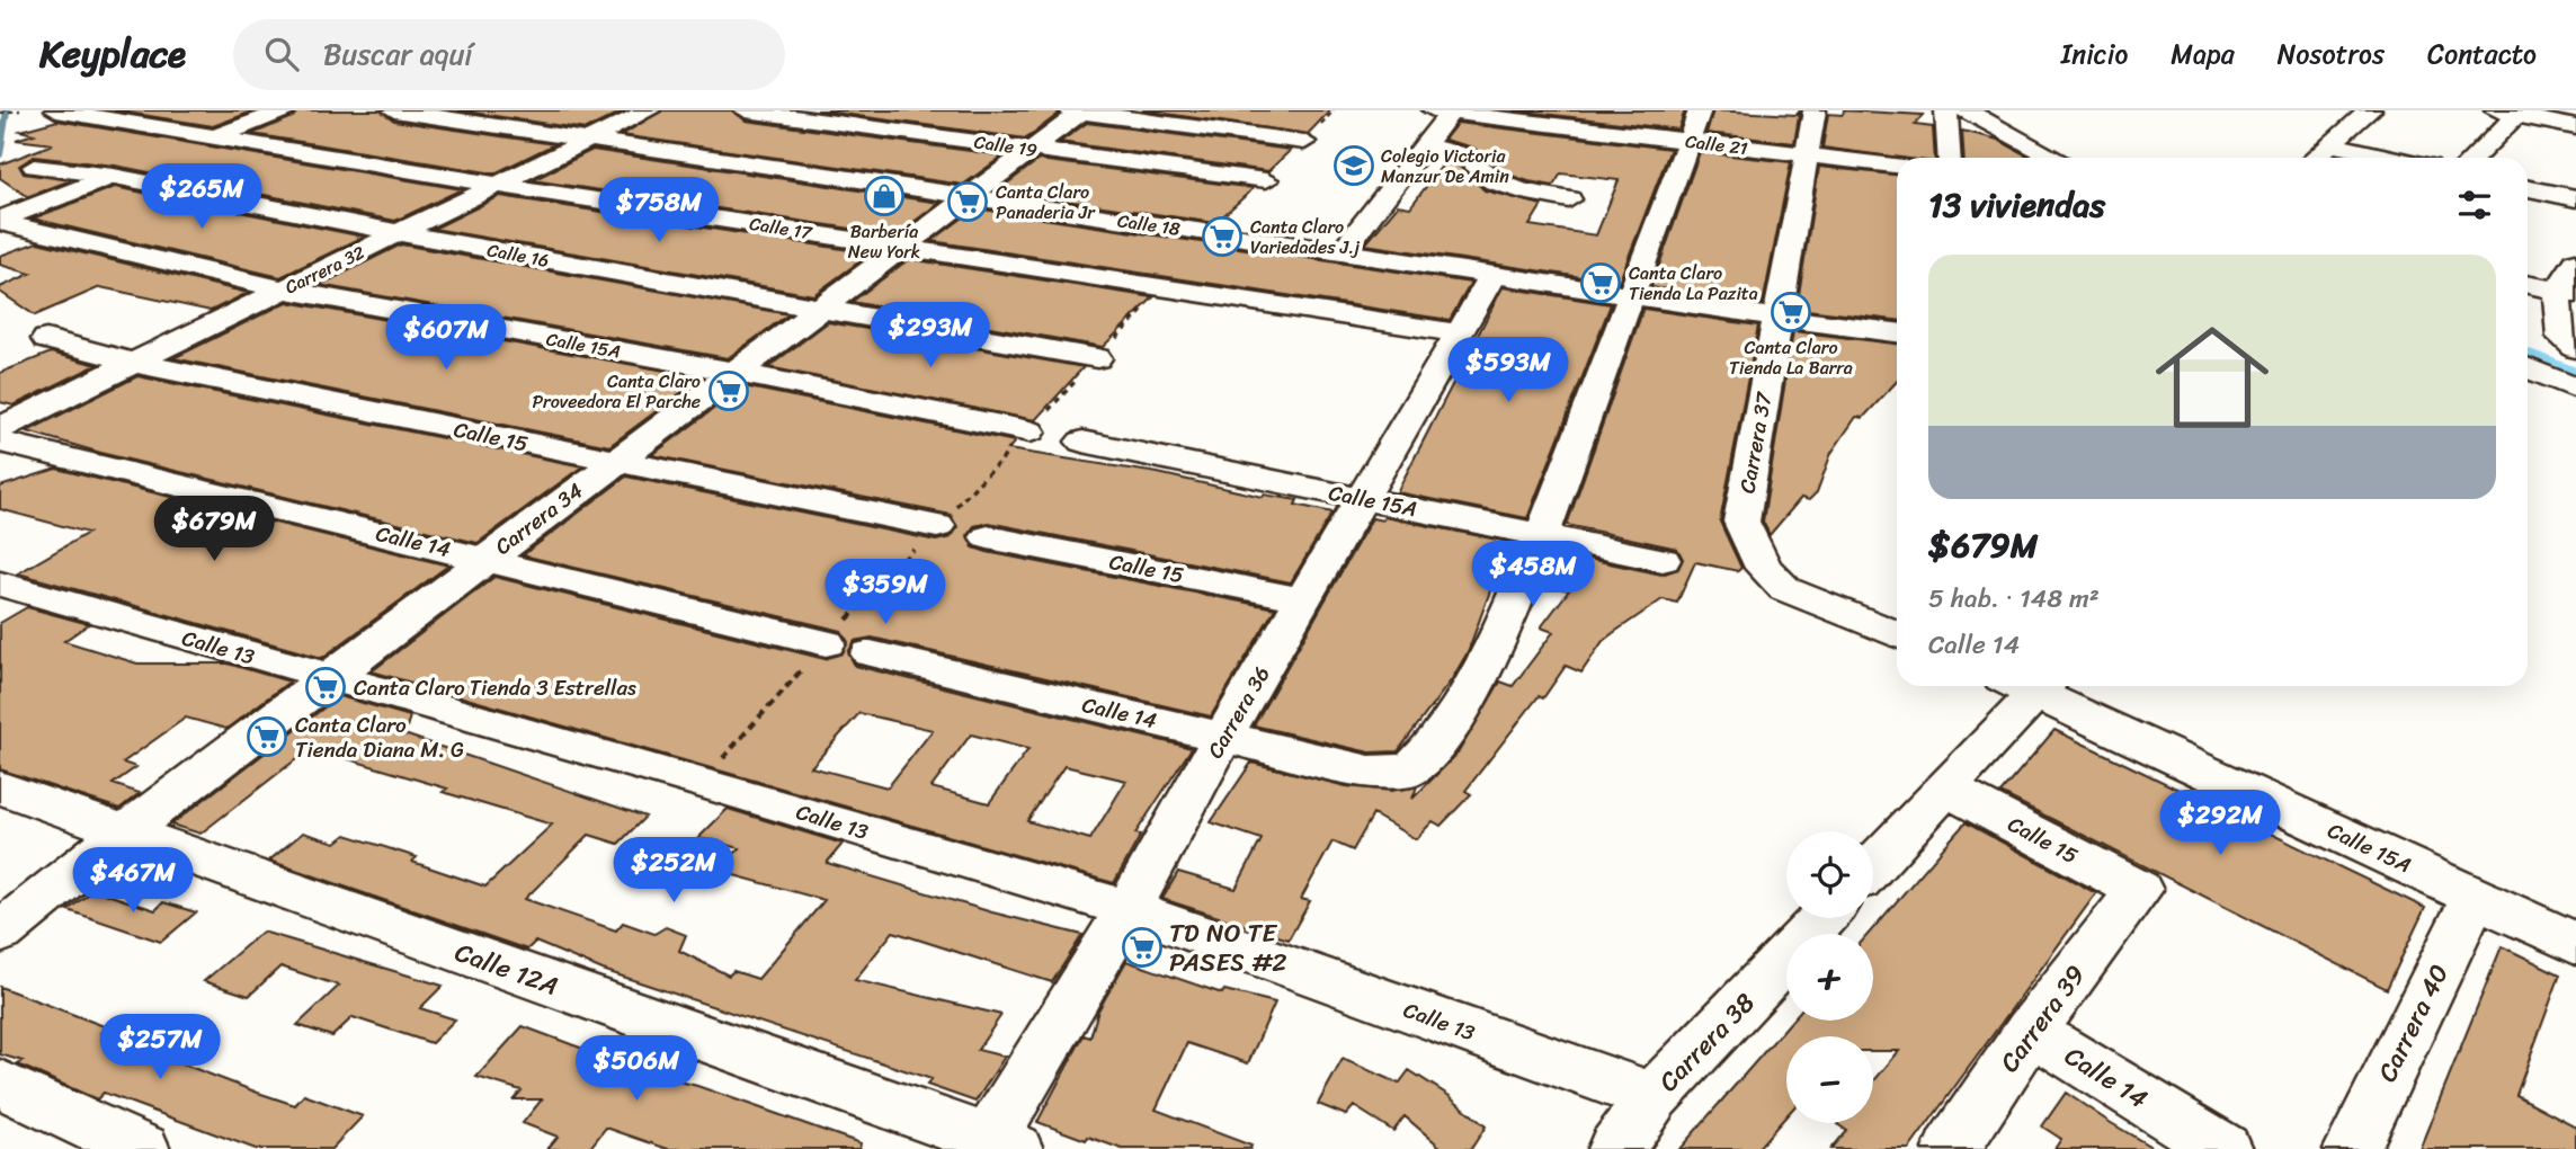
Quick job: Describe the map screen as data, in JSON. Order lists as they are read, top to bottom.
{
  "streets": {
    "street": [
      "Calle 21",
      "Calle 19",
      "Calle 18",
      "Calle 17",
      "Calle 16",
      "Carrera 32",
      "Calle 15A",
      "Calle 15",
      "Carrera 37",
      "Carrera 34",
      "Calle 14",
      "Calle 13",
      "Carrera 36",
      "Calle 12A",
      "Carrera 39",
      "Carrera 40",
      "Carrera 38"
    ]
  },
  "crossings": [
    ["Calle 21", "Carrera 37"],
    ["Calle 21", "Calle 14"],
    ["Calle 19", "Carrera 34"],
    ["Calle 18", "Carrera 32"],
    ["Calle 18", "Carrera 37"],
    ["Calle 18", "Carrera 34"],
    ["Calle 18", "Calle 14"],
    ["Calle 18", "Carrera 36"],
    ["Calle 17", "Carrera 32"],
    ["Calle 17", "Carrera 34"],
    ["Calle 17", "Carrera 36"],
    ["Calle 16", "Carrera 32"],
    ["Calle 16", "Carrera 34"],
    ["Carrera 32", "Calle 15A"],
    ["Carrera 32", "Calle 15"],
    ["Carrera 32", "Calle 14"],
    ["Calle 15A", "Carrera 34"],
    ["Calle 15A", "Calle 14"],
    ["Calle 15A", "Carrera 36"],
    ["Calle 15A", "Carrera 40"],
    ["Calle 15", "Carrera 34"],
    ["Calle 15", "Carrera 36"],
    ["Calle 15", "Carrera 39"],
    ["Carrera 34", "Calle 14"],
    ["Carrera 34", "Calle 13"],
    ["Carrera 34", "Calle 12A"],
    ["Calle 14", "Carrera 36"],
    ["Calle 14", "Carrera 39"],
    ["Calle 13", "Carrera 36"],
    ["Calle 13", "Carrera 38"],
    ["Carrera 36", "Calle 12A"]
  ],
  "places": {
    "school or university": ["Colegio Victoria Manzur De Amin"],
    "shop": ["Barbería New York"],
    "supermarket": [
      "Canta Claro Panaderia Jr",
      "Canta Claro Variedades J.j",
      "Canta Claro Tienda La Pazita",
      "Canta Claro Tienda La Barra",
      "Canta Claro Proveedora El Parche",
      "Canta Claro Tienda 3 Estrellas",
      "Canta Claro Tienda Diana M. G",
      "TD NO TE PASES #2"
    ]
  },
  "page": {
    "header": "Keyplace",
    "search": "Buscar aquí",
    "nav": [
      "Inicio",
      "Mapa",
      "Nosotros",
      "Contacto"
    ],
    "heading": "13 viviendas",
    "price": [
      "$265M",
      "$758M",
      "$293M",
      "$607M",
      "$593M",
      "$679M",
      "$458M",
      "$359M",
      "$292M",
      "$252M",
      "$467M",
      "$257M",
      "$506M"
    ],
    "list": [
      {
        "name": "$679M",
        "note": "5 hab. · 148 m² · Calle 14"
      }
    ],
    "map_buttons": ["+", "−"]
  }
}
